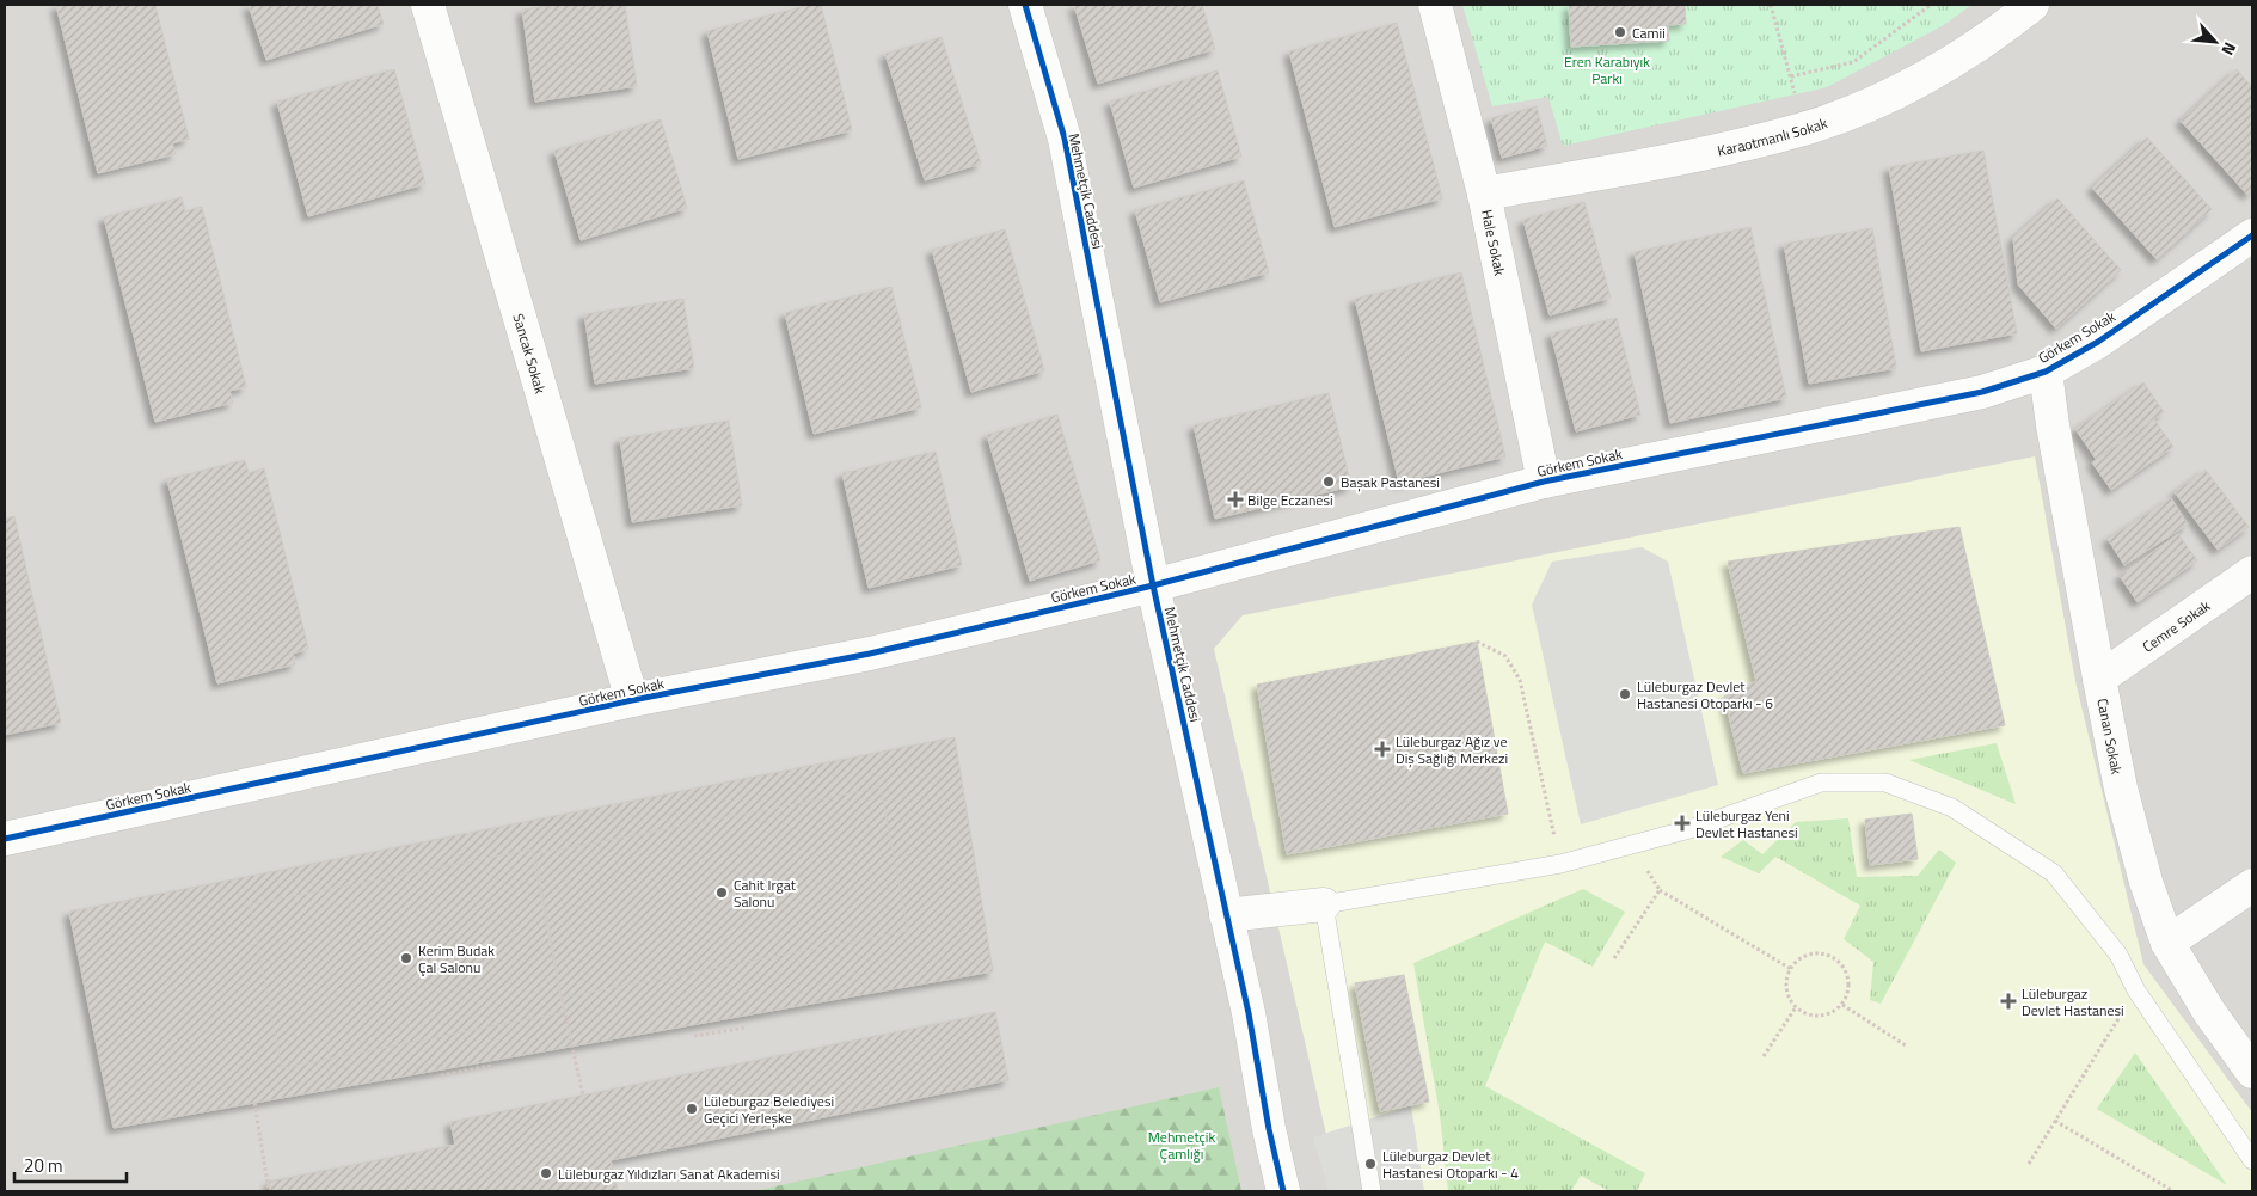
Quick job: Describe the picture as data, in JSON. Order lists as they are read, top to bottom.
{
  "streets": {
    "street": [
      "Karaotmanlı Sokak",
      "Mehmetçik Caddesi",
      "Hale Sokak",
      "Görkem Sokak",
      "Sancak Sokak",
      "Cemre Sokak",
      "Canan Sokak"
    ]
  },
  "crossings": [
    ["Karaotmanlı Sokak", "Hale Sokak"],
    ["Mehmetçik Caddesi", "Görkem Sokak"],
    ["Hale Sokak", "Görkem Sokak"],
    ["Görkem Sokak", "Sancak Sokak"],
    ["Görkem Sokak", "Canan Sokak"],
    ["Cemre Sokak", "Canan Sokak"]
  ],
  "parks": ["Eren Karabıyık Parkı", "Mehmetçik Çamlığı"],
  "places": {
    "other": [
      "Camii",
      "Başak Pastanesi",
      "Lüleburgaz Devlet Hastanesi Otoparkı - 6",
      "Cahit Irgat Salonu",
      "Kerim Budak Çal Salonu",
      "Lüleburgaz Belediyesi Geçici Yerleşke",
      "Lüleburgaz Devlet Hastanesi Otoparkı - 4",
      "Lüleburgaz Yıldızları Sanat Akademisi"
    ],
    "health": [
      "Bilge Eczanesi",
      "Lüleburgaz Ağız ve Diş Sağlığı Merkezi",
      "Lüleburgaz Yeni Devlet Hastanesi",
      "Lüleburgaz Devlet Hastanesi"
    ]
  },
  "scale_bar": "20 m",
  "north": "bottom right"
}
